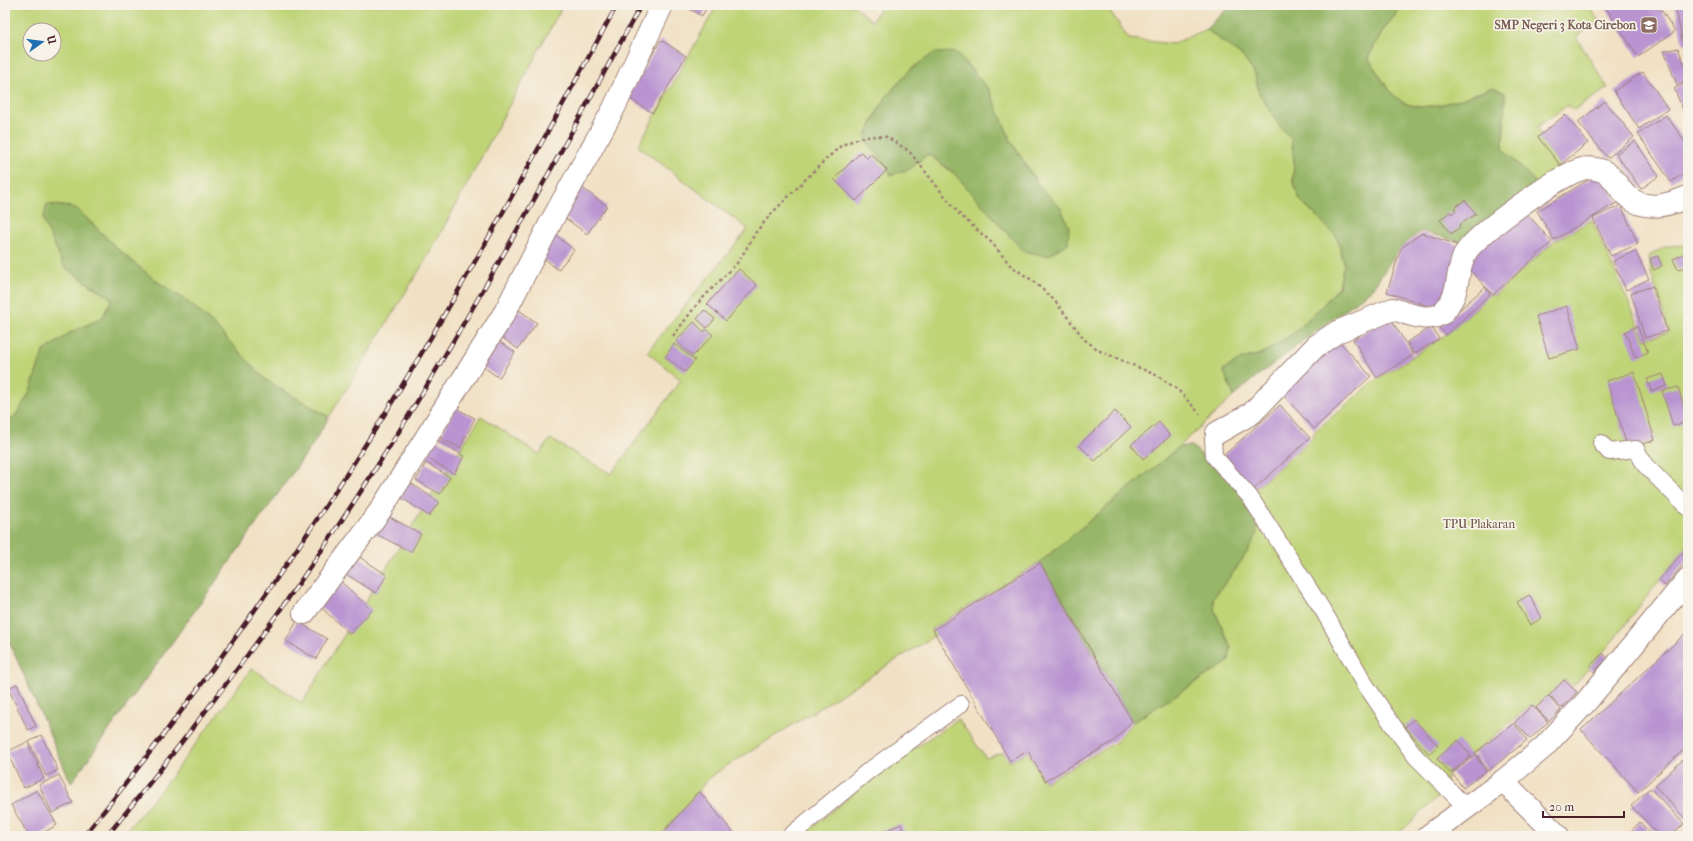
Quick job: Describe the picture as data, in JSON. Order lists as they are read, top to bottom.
{
  "parks": ["TPU Plakaran"],
  "places": {
    "school or university": ["SMP Negeri 3 Kota Cirebon"]
  },
  "scale_bar": "20 m",
  "north": "right"
}
